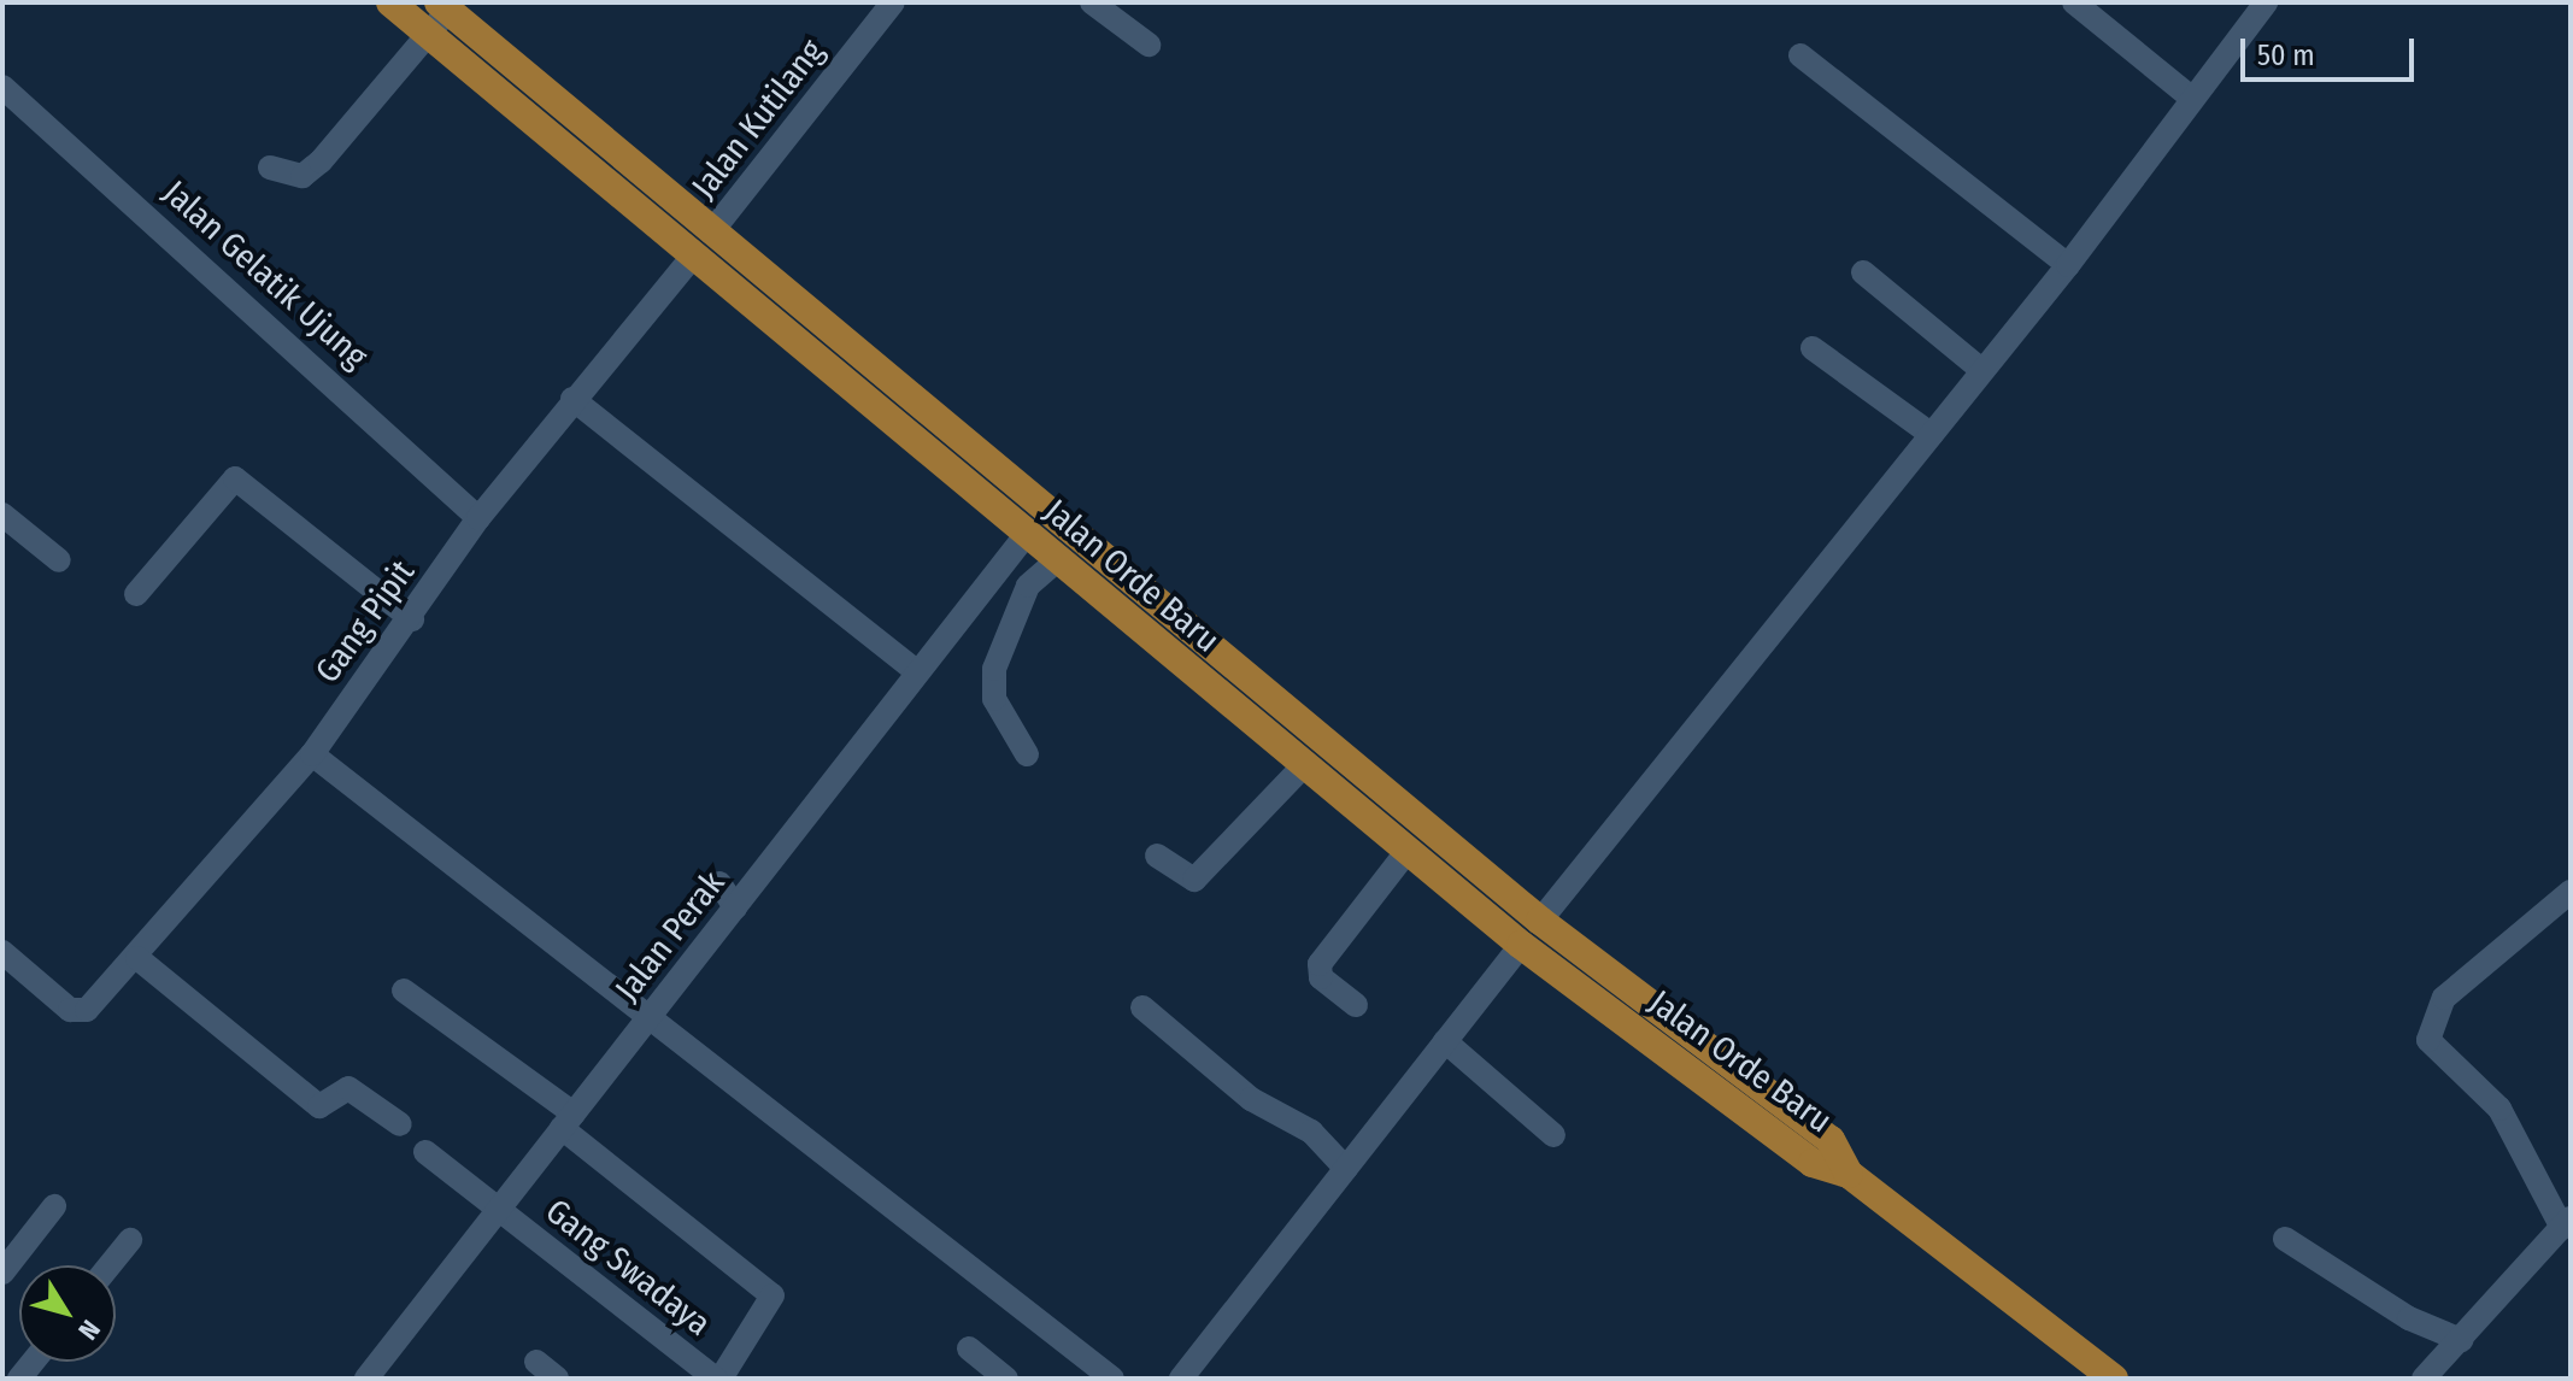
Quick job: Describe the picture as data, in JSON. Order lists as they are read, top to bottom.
{
  "streets": {
    "main road": ["Jalan Orde Baru"],
    "street": [
      "Jalan Kutilang",
      "Jalan Gelatik Ujung",
      "Gang Pipit",
      "Jalan Perak",
      "Gang Swadaya"
    ]
  },
  "crossings": [
    ["Jalan Kutilang", "Jalan Orde Baru"],
    ["Jalan Gelatik Ujung", "Gang Pipit"],
    ["Jalan Orde Baru", "Gang Pipit"],
    ["Jalan Orde Baru", "Jalan Perak"],
    ["Jalan Perak", "Gang Swadaya"]
  ],
  "scale_bar": "50 m",
  "north": "bottom right"
}
